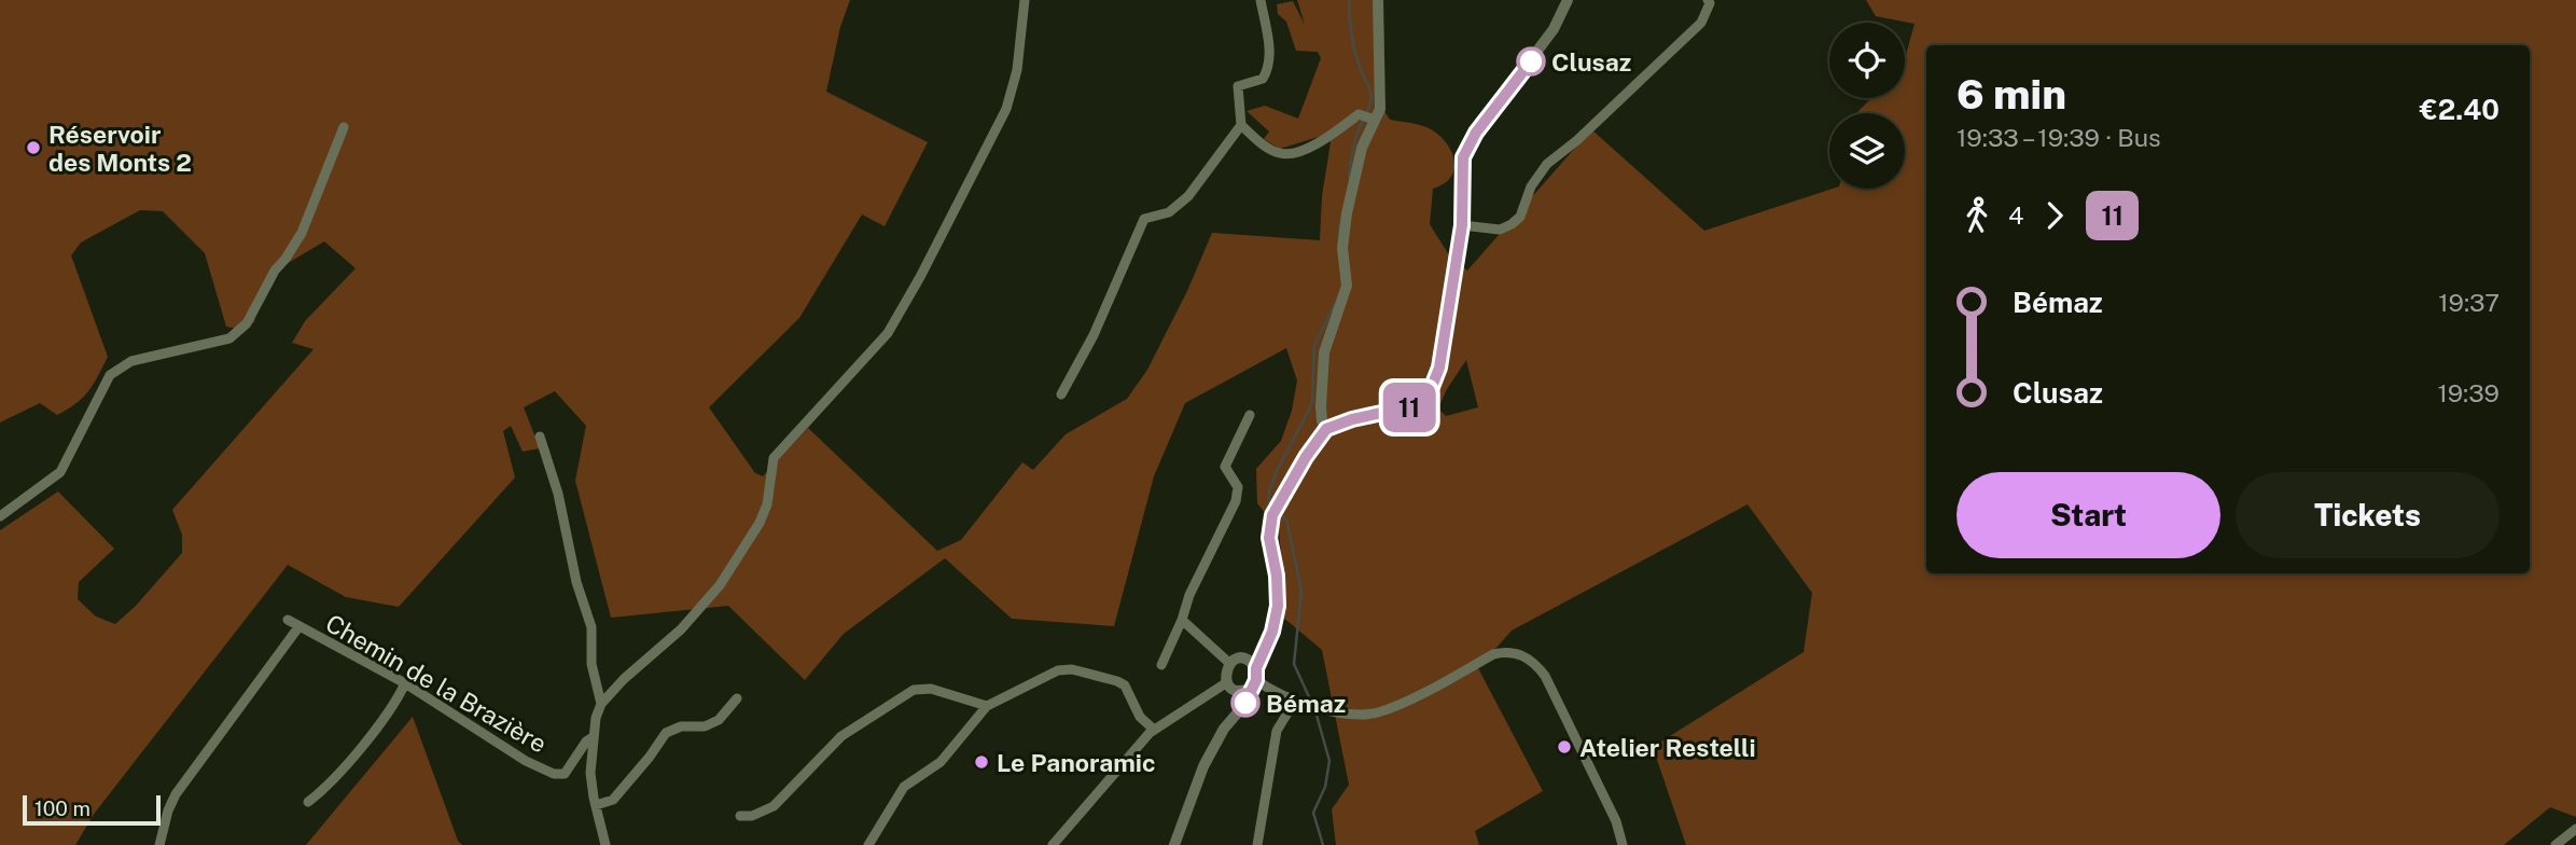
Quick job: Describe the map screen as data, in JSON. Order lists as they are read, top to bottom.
{
  "streets": {
    "street": ["Chemin de la Brazière"]
  },
  "places": [
    "Clusaz",
    "Réservoir des Monts 2",
    "Bémaz",
    "Atelier Restelli",
    "Le Panoramic"
  ],
  "lines": ["bus line 11"],
  "scale_bar": "100 m",
  "page": {
    "on_map": "11",
    "heading": ["6 min", "19:33 – 19:39 · Bus", "€2.40"],
    "legs": ["4", "11"],
    "list": [
      {
        "name": "Bémaz",
        "value": "19:37"
      },
      {
        "name": "Clusaz",
        "value": "19:39"
      }
    ],
    "buttons": ["Start", "Tickets"],
    "scale": "100 m"
  }
}
